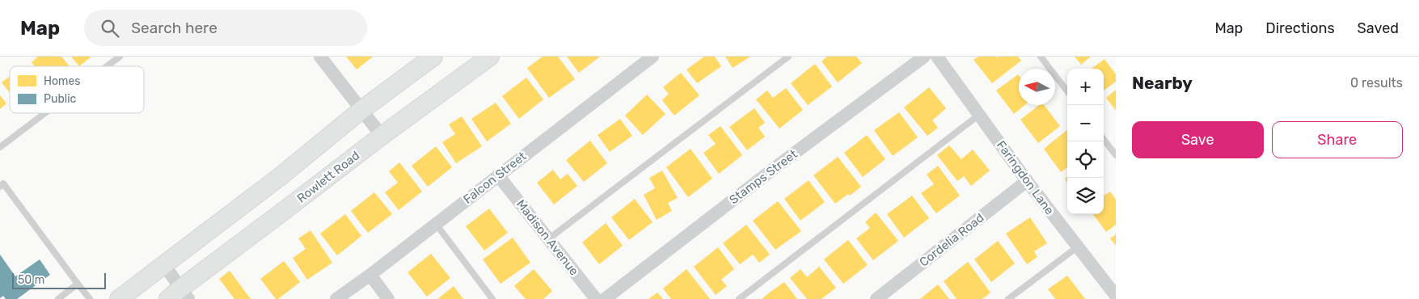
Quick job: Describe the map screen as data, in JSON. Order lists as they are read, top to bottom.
{
  "streets": {
    "main road": ["Rowlett Road"],
    "street": [
      "Stamps Street",
      "Falcon Street",
      "Faringdon Lane",
      "Madison Avenue",
      "Cordelia Road"
    ]
  },
  "crossings": [
    ["Falcon Street", "Madison Avenue"],
    ["Faringdon Lane", "Cordelia Road"]
  ],
  "legend": ["Homes", "Public"],
  "scale_bar": "50 m",
  "north": "left",
  "page": {
    "header": "Map",
    "search": "Search here",
    "nav": ["Map", "Directions", "Saved"],
    "heading": ["Nearby", "0 results"],
    "map_buttons": ["+", "−"],
    "buttons": ["Save", "Share"],
    "scale": "50 m"
  }
}
